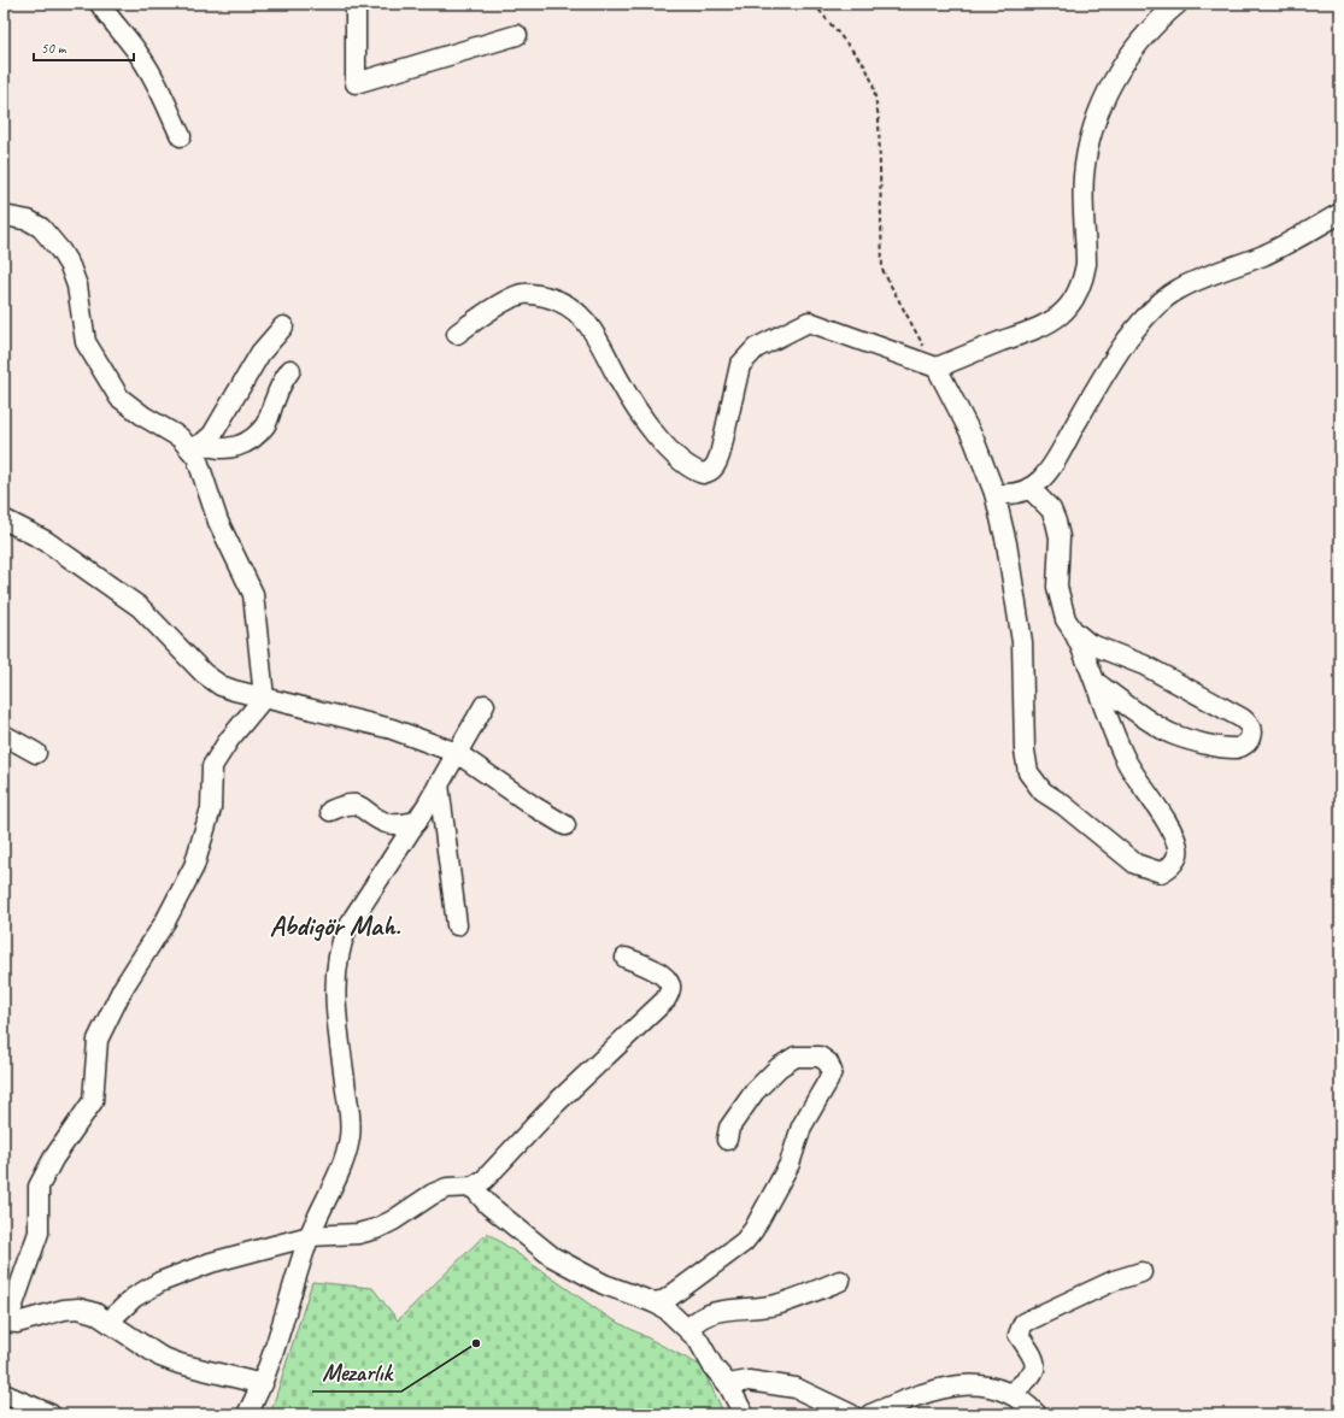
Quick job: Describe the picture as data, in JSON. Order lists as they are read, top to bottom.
{
  "districts": ["Abdigör Mah."],
  "places": ["Mezarlık"],
  "scale_bar": "50 m"
}
